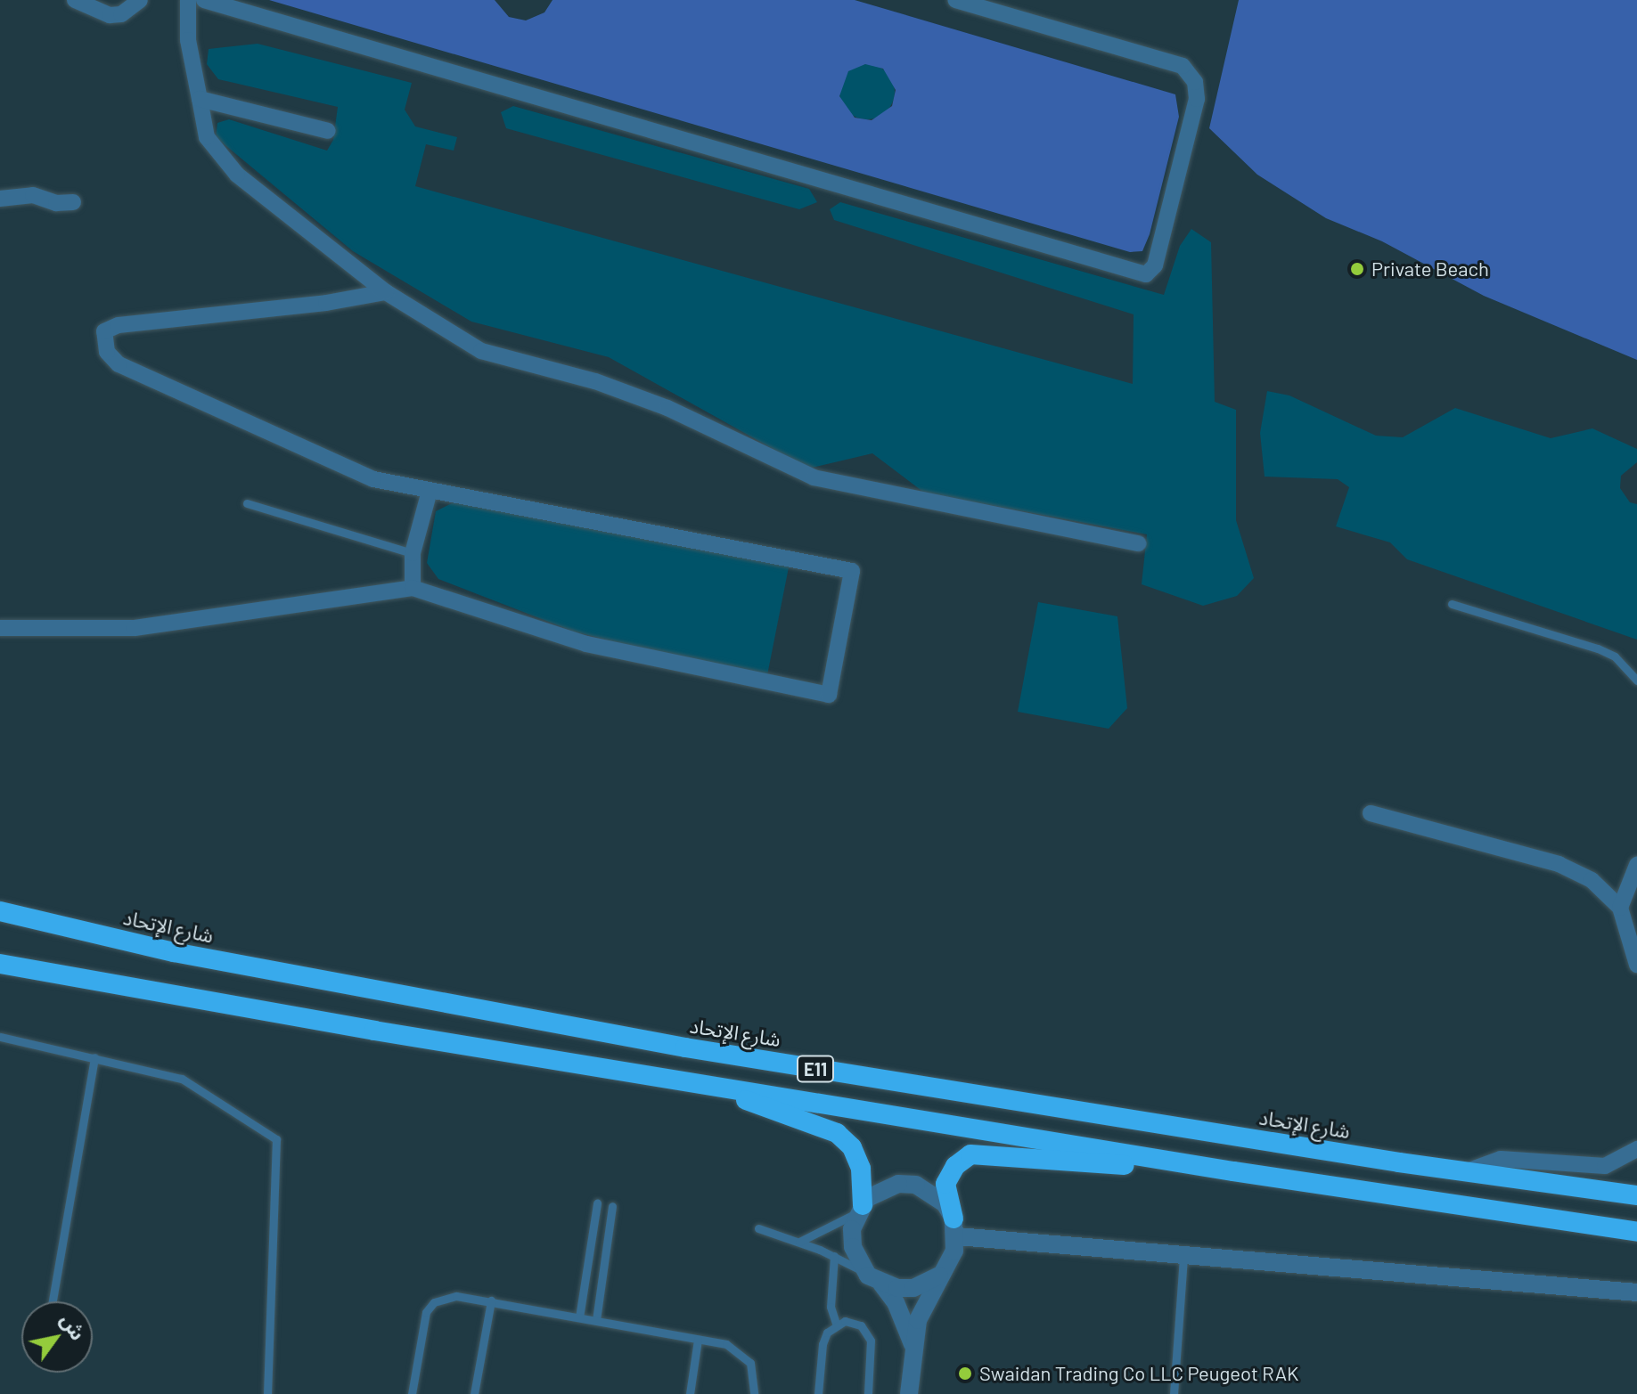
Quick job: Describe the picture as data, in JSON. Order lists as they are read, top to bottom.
{
  "streets": {
    "highway": ["شارع الإتحاد", "E11"]
  },
  "places": ["Private Beach", "Swaidan Trading Co LLC Peugeot RAK"],
  "north": "top right"
}
